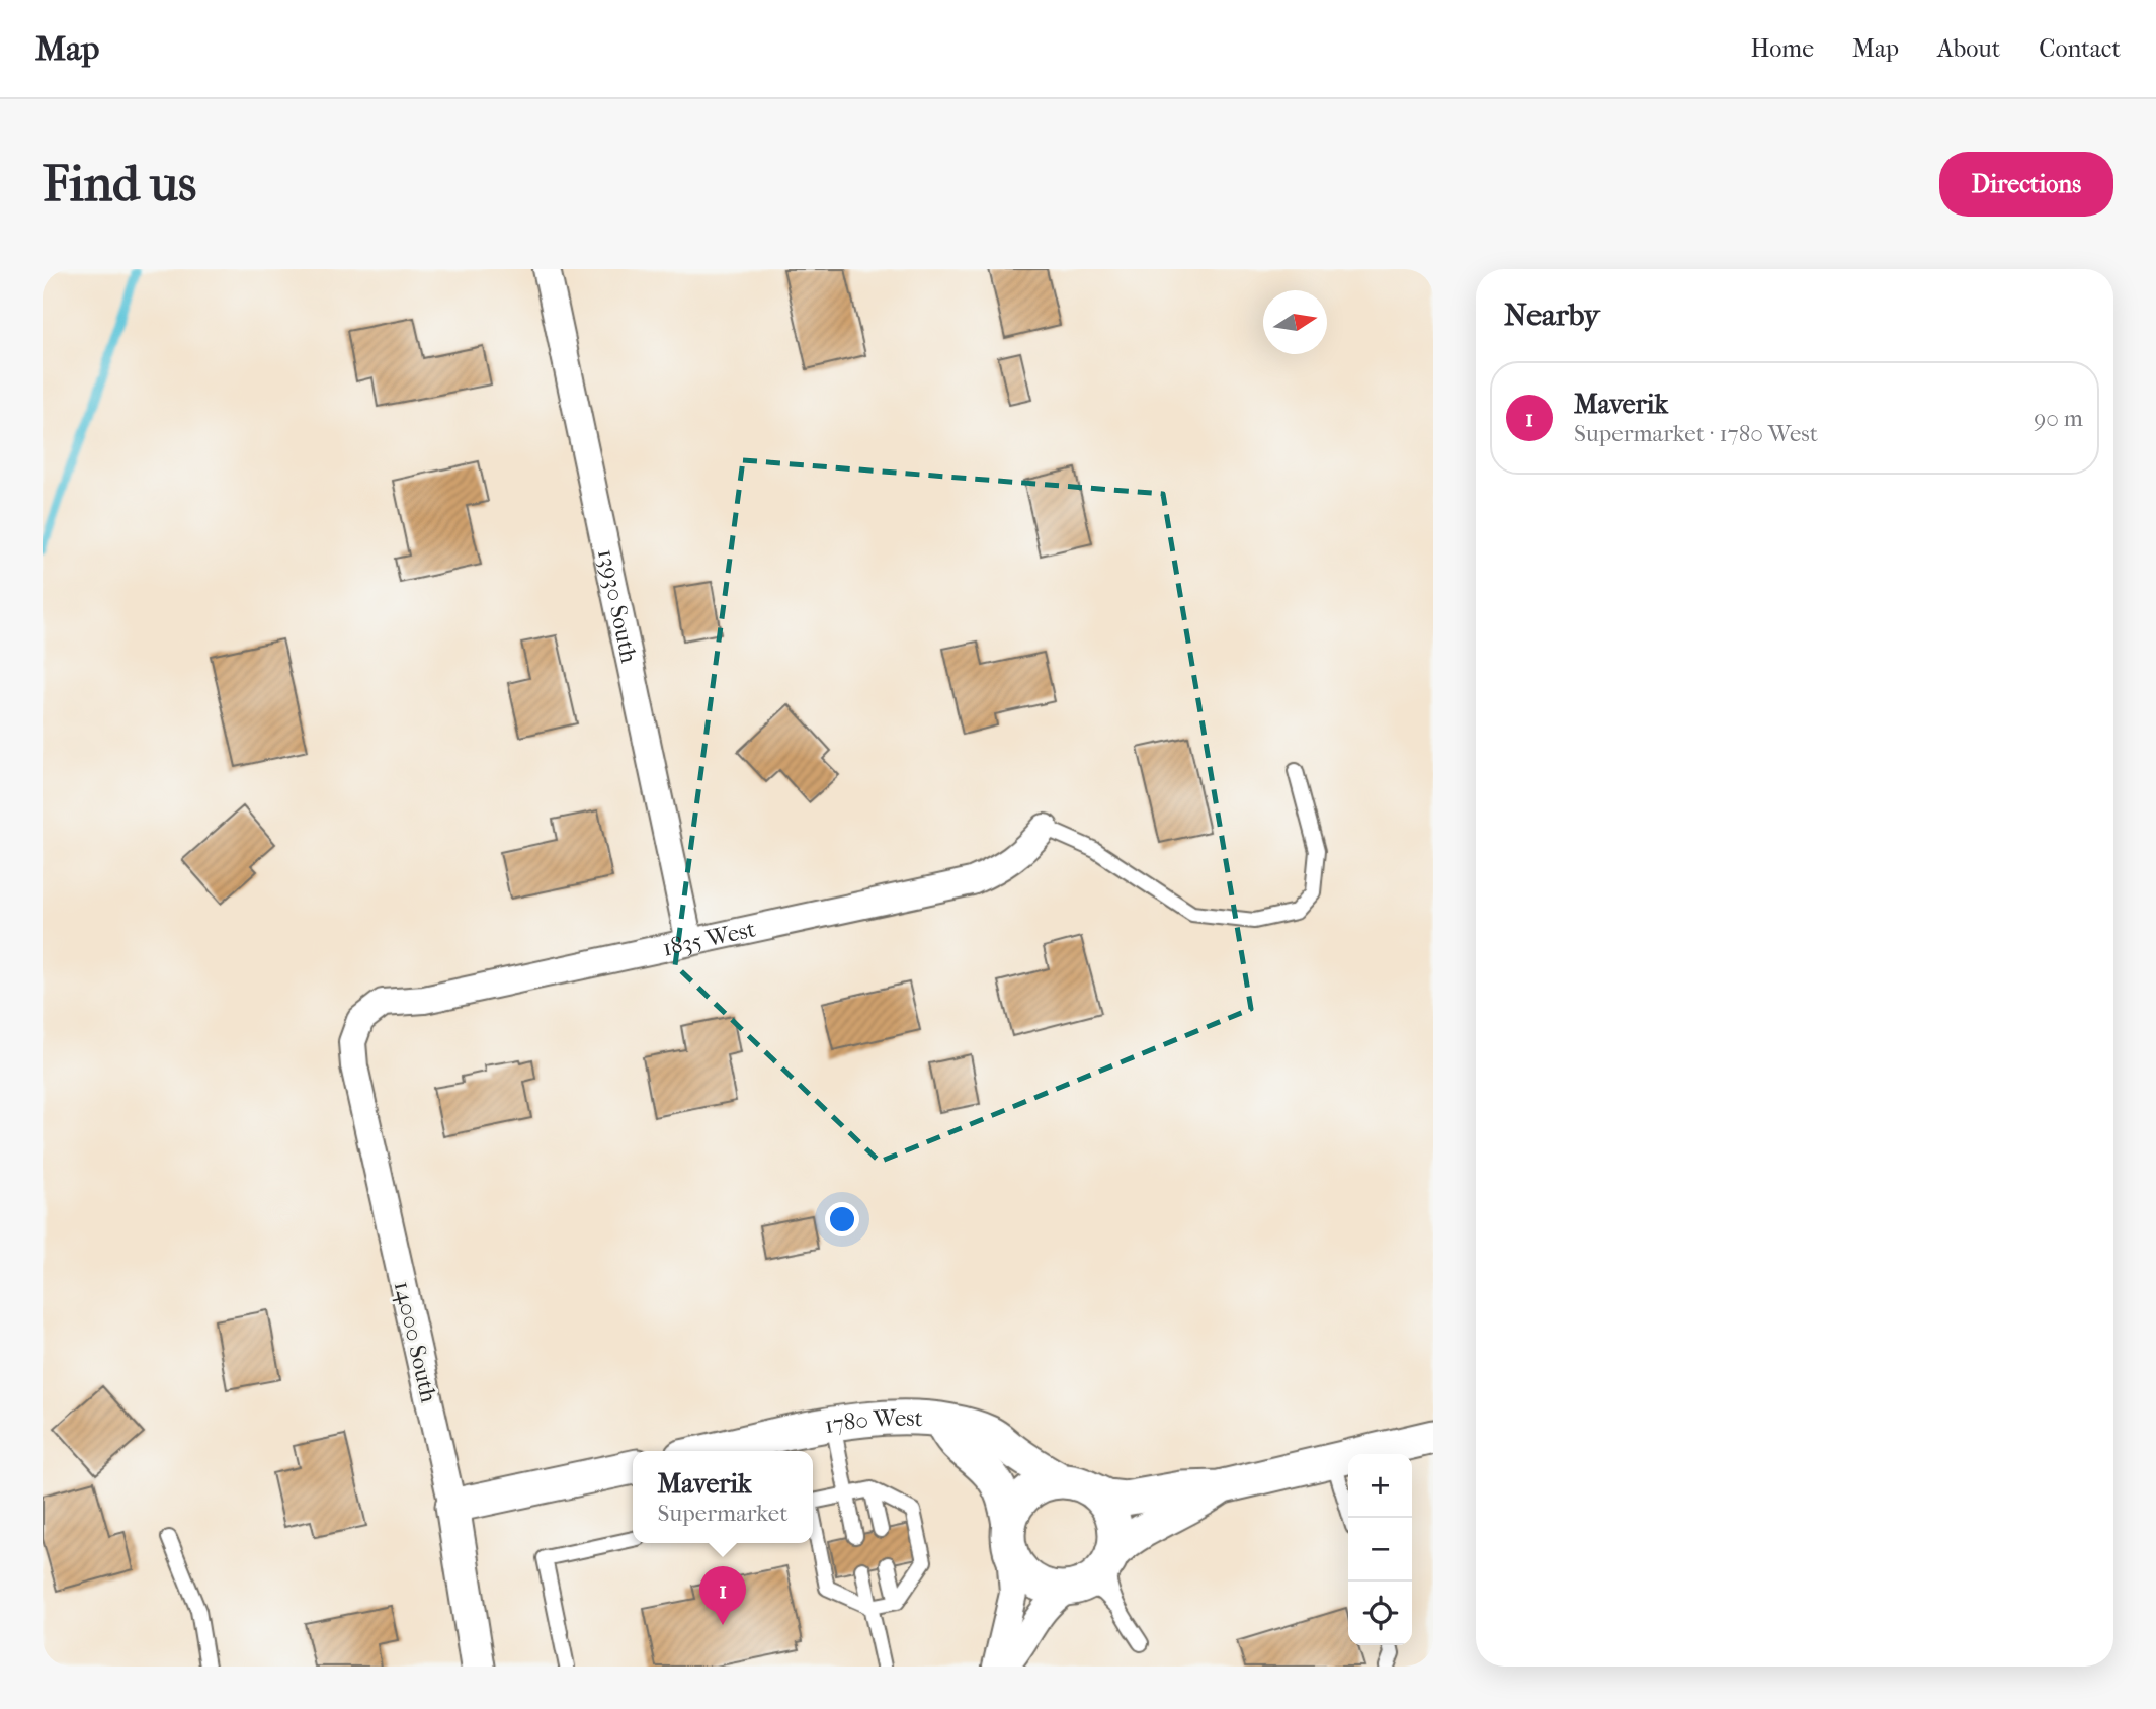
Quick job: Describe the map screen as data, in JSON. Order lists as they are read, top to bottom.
{
  "streets": {
    "street": [
      "13930 South",
      "1835 West",
      "14000 South",
      "1780 West"
    ]
  },
  "crossings": [
    ["13930 South", "1835 West"],
    ["1835 West", "14000 South"]
  ],
  "north": "right",
  "page": {
    "header": "Map",
    "nav": [
      "Home",
      "Map",
      "About",
      "Contact"
    ],
    "buttons": "Directions",
    "title": "Find us",
    "heading": "Nearby",
    "list": [
      {
        "mark": "1",
        "name": "Maverik",
        "note": "Supermarket · 1780 West",
        "value": "90 m"
      }
    ],
    "popup": ["Maverik", "Supermarket"],
    "map_buttons": ["+", "−"],
    "pins": "1"
  }
}
